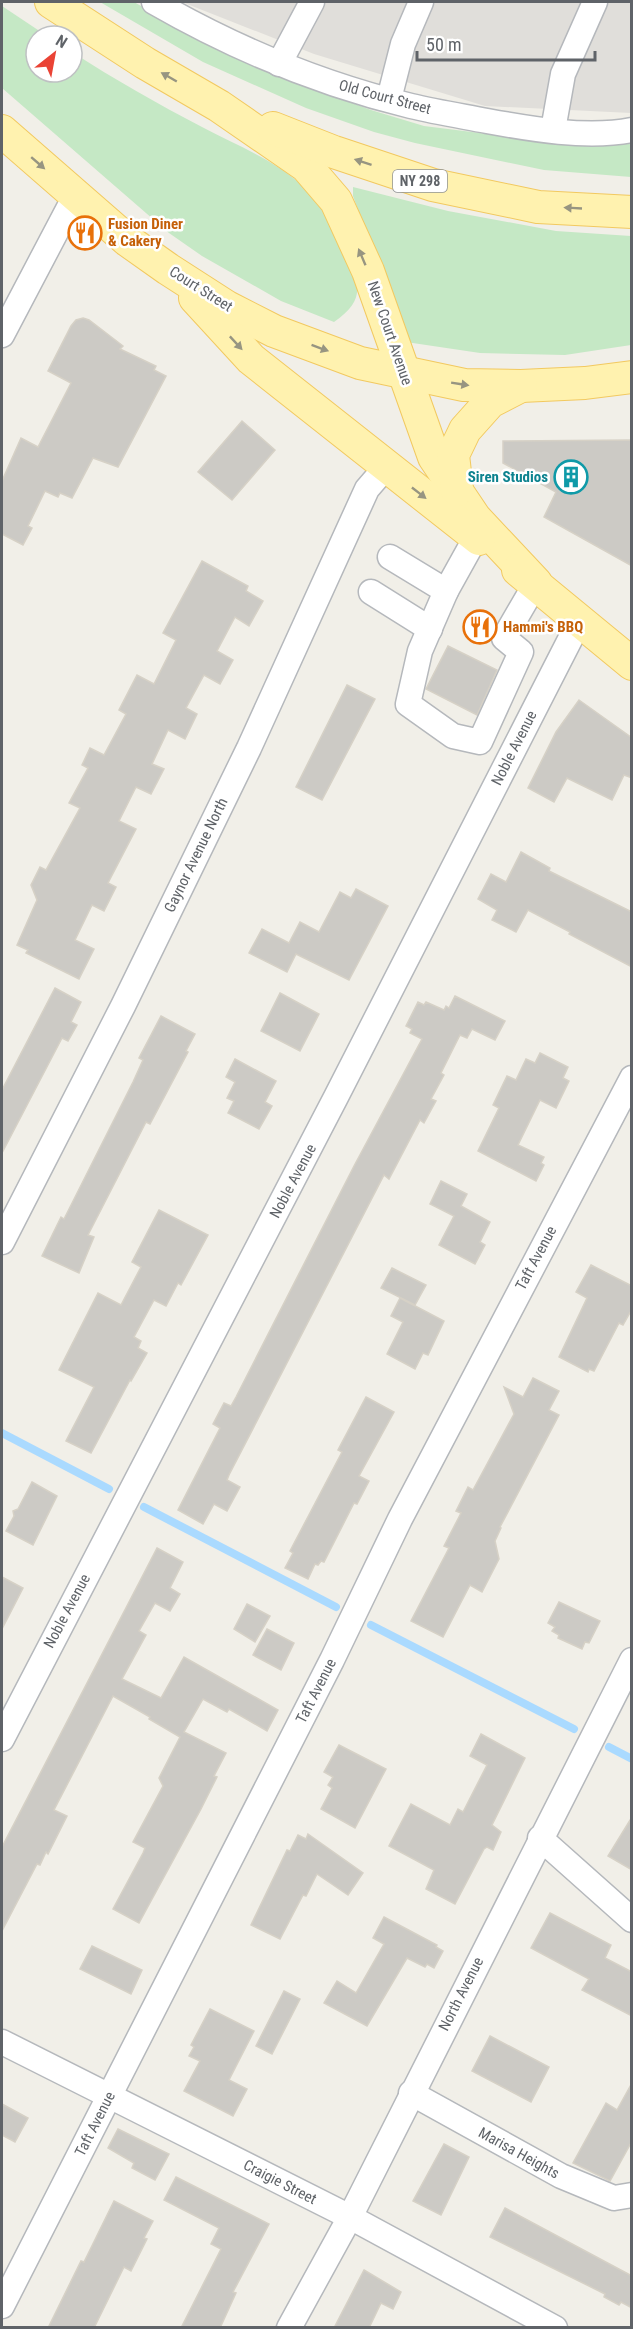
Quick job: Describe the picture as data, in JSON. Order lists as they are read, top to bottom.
{
  "streets": {
    "main road": ["NY 298", "Court Street", "New Court Avenue"],
    "street": [
      "Old Court Street",
      "Noble Avenue",
      "Gaynor Avenue North",
      "Taft Avenue",
      "North Avenue",
      "Marisa Heights",
      "Craigie Street"
    ]
  },
  "crossings": [
    ["NY 298", "New Court Avenue"],
    ["Court Street", "New Court Avenue"],
    ["New Court Avenue", "Noble Avenue"],
    ["New Court Avenue", "Gaynor Avenue North"],
    ["Taft Avenue", "Craigie Street"],
    ["North Avenue", "Marisa Heights"],
    ["North Avenue", "Craigie Street"]
  ],
  "places": {
    "restaurant": ["Fusion Diner & Cakery", "Hammi's BBQ"],
    "building": ["Siren Studios"]
  },
  "scale_bar": "50 m",
  "north": "top right"
}
